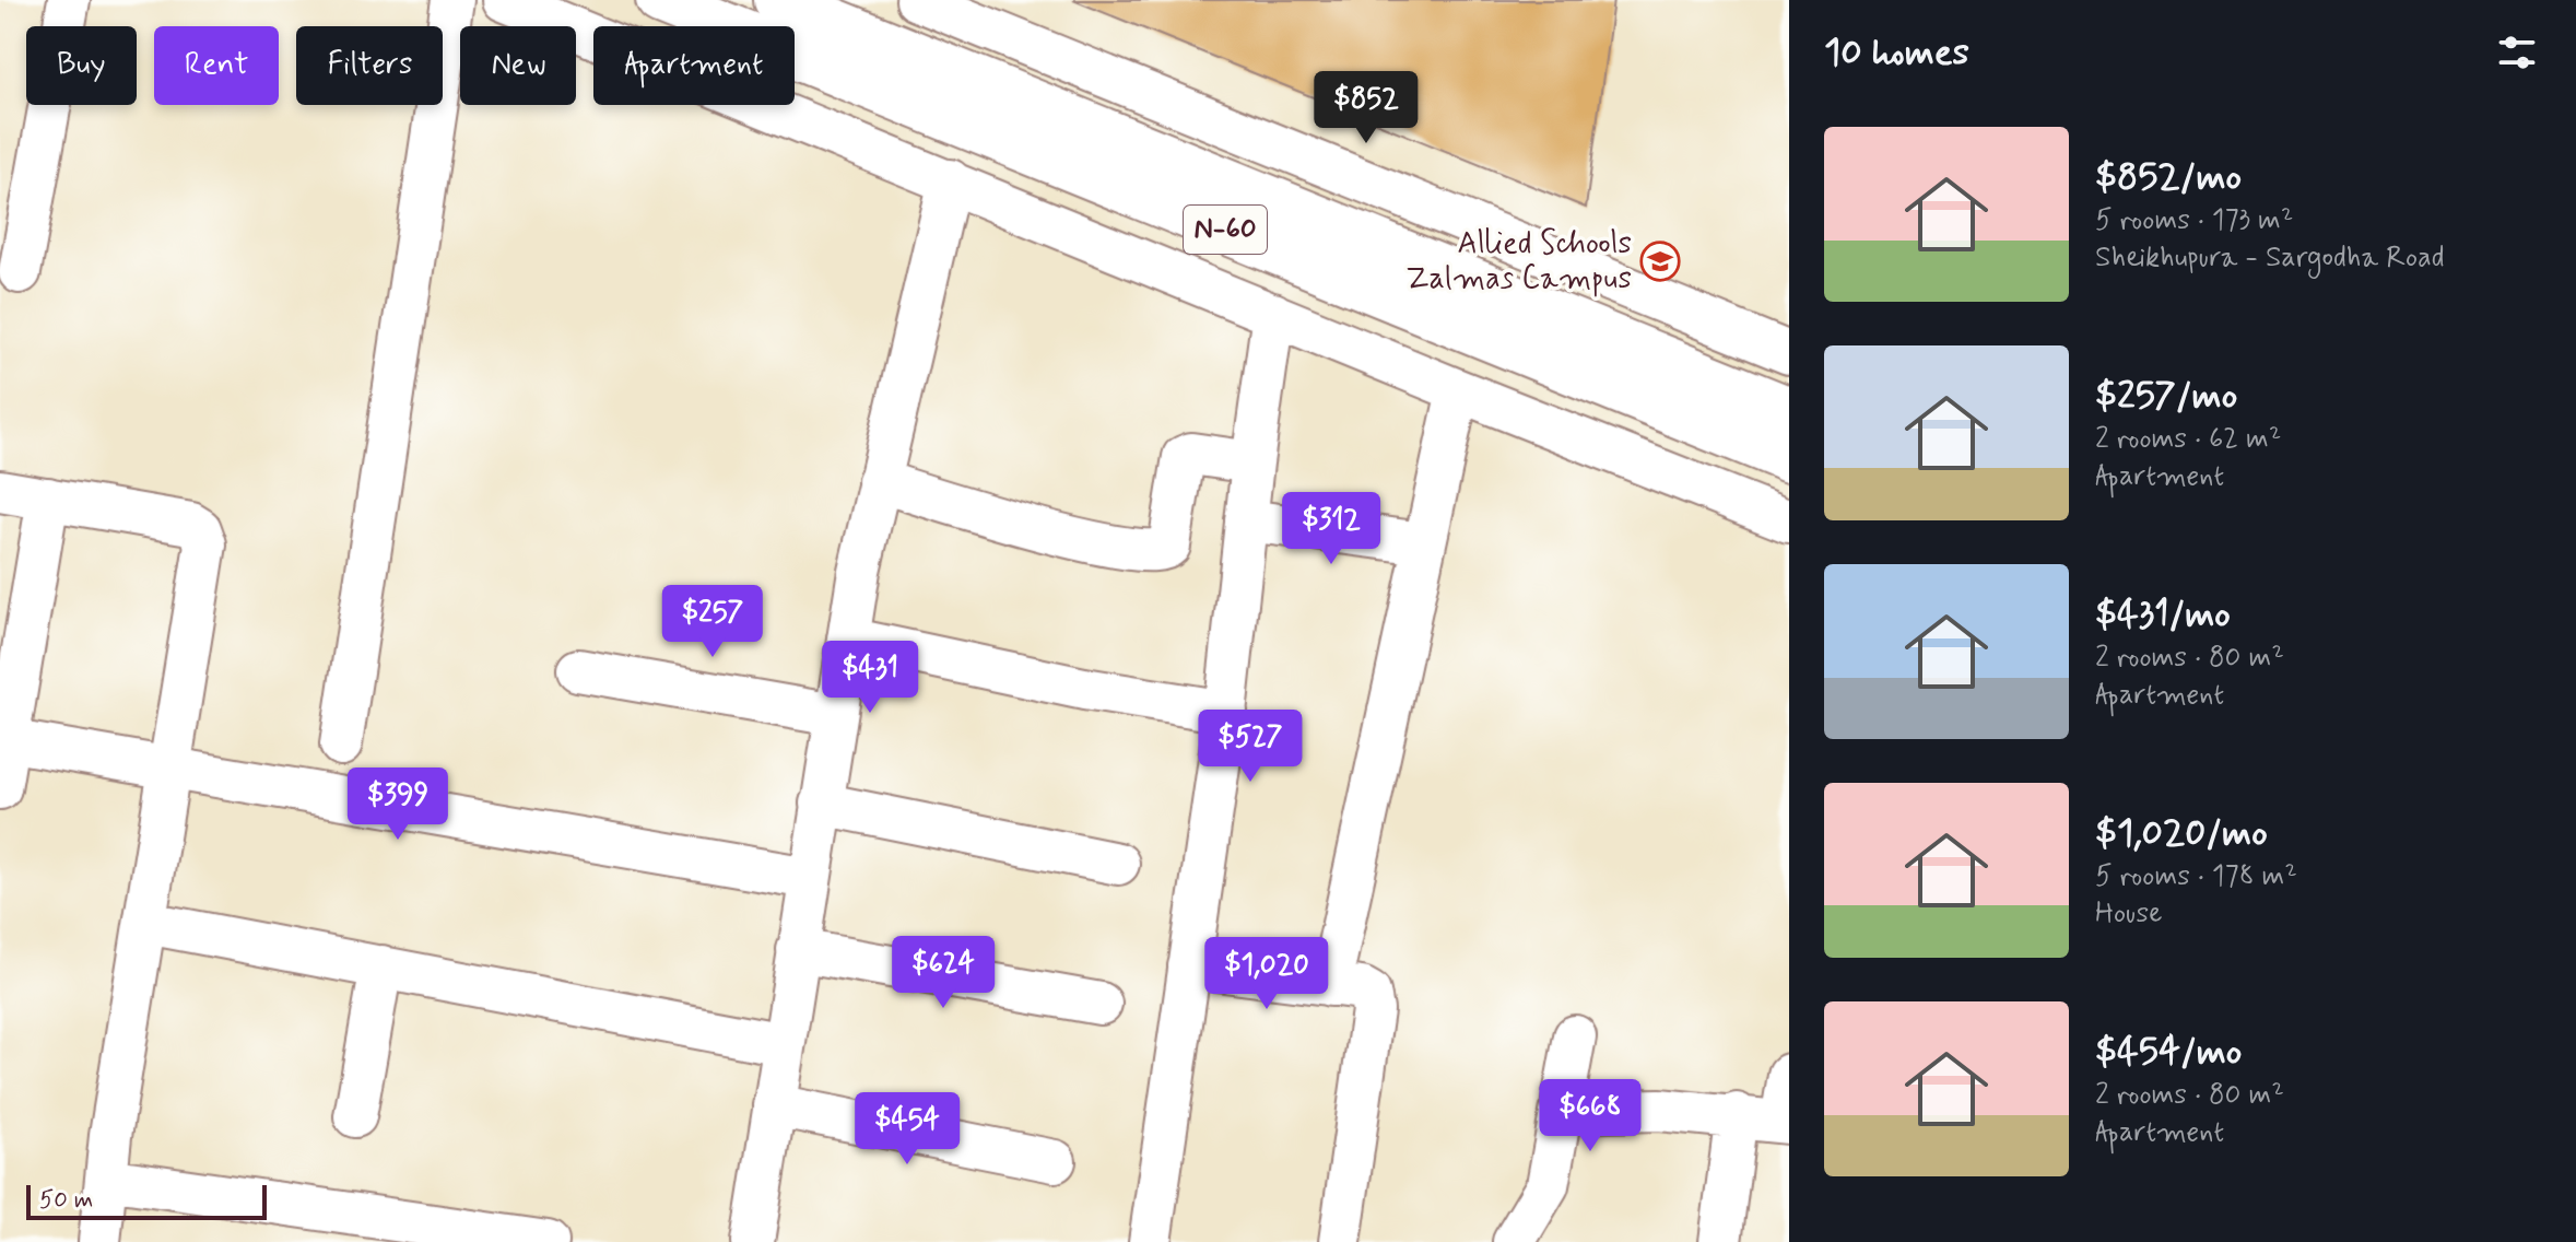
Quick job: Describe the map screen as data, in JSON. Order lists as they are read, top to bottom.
{
  "streets": {
    "highway": ["N-60"]
  },
  "places": {
    "school or university": ["Allied Schools Zalmas Campus"]
  },
  "scale_bar": "50 m",
  "page": {
    "heading": "10 homes",
    "chip": [
      "Buy",
      "Rent",
      "Filters",
      "New",
      "Apartment"
    ],
    "price": [
      "$852",
      "$312",
      "$257",
      "$431",
      "$527",
      "$399",
      "$624",
      "$1,020",
      "$668",
      "$454"
    ],
    "list": [
      {
        "name": "$852/mo",
        "note": "5 rooms · 173 m² · Sheikhupura - Sargodha Road"
      },
      {
        "name": "$257/mo",
        "note": "2 rooms · 62 m² · Apartment"
      },
      {
        "name": "$431/mo",
        "note": "2 rooms · 80 m² · Apartment"
      },
      {
        "name": "$1,020/mo",
        "note": "5 rooms · 178 m² · House"
      },
      {
        "name": "$454/mo",
        "note": "2 rooms · 80 m² · Apartment"
      }
    ],
    "scale": "50 m"
  }
}
